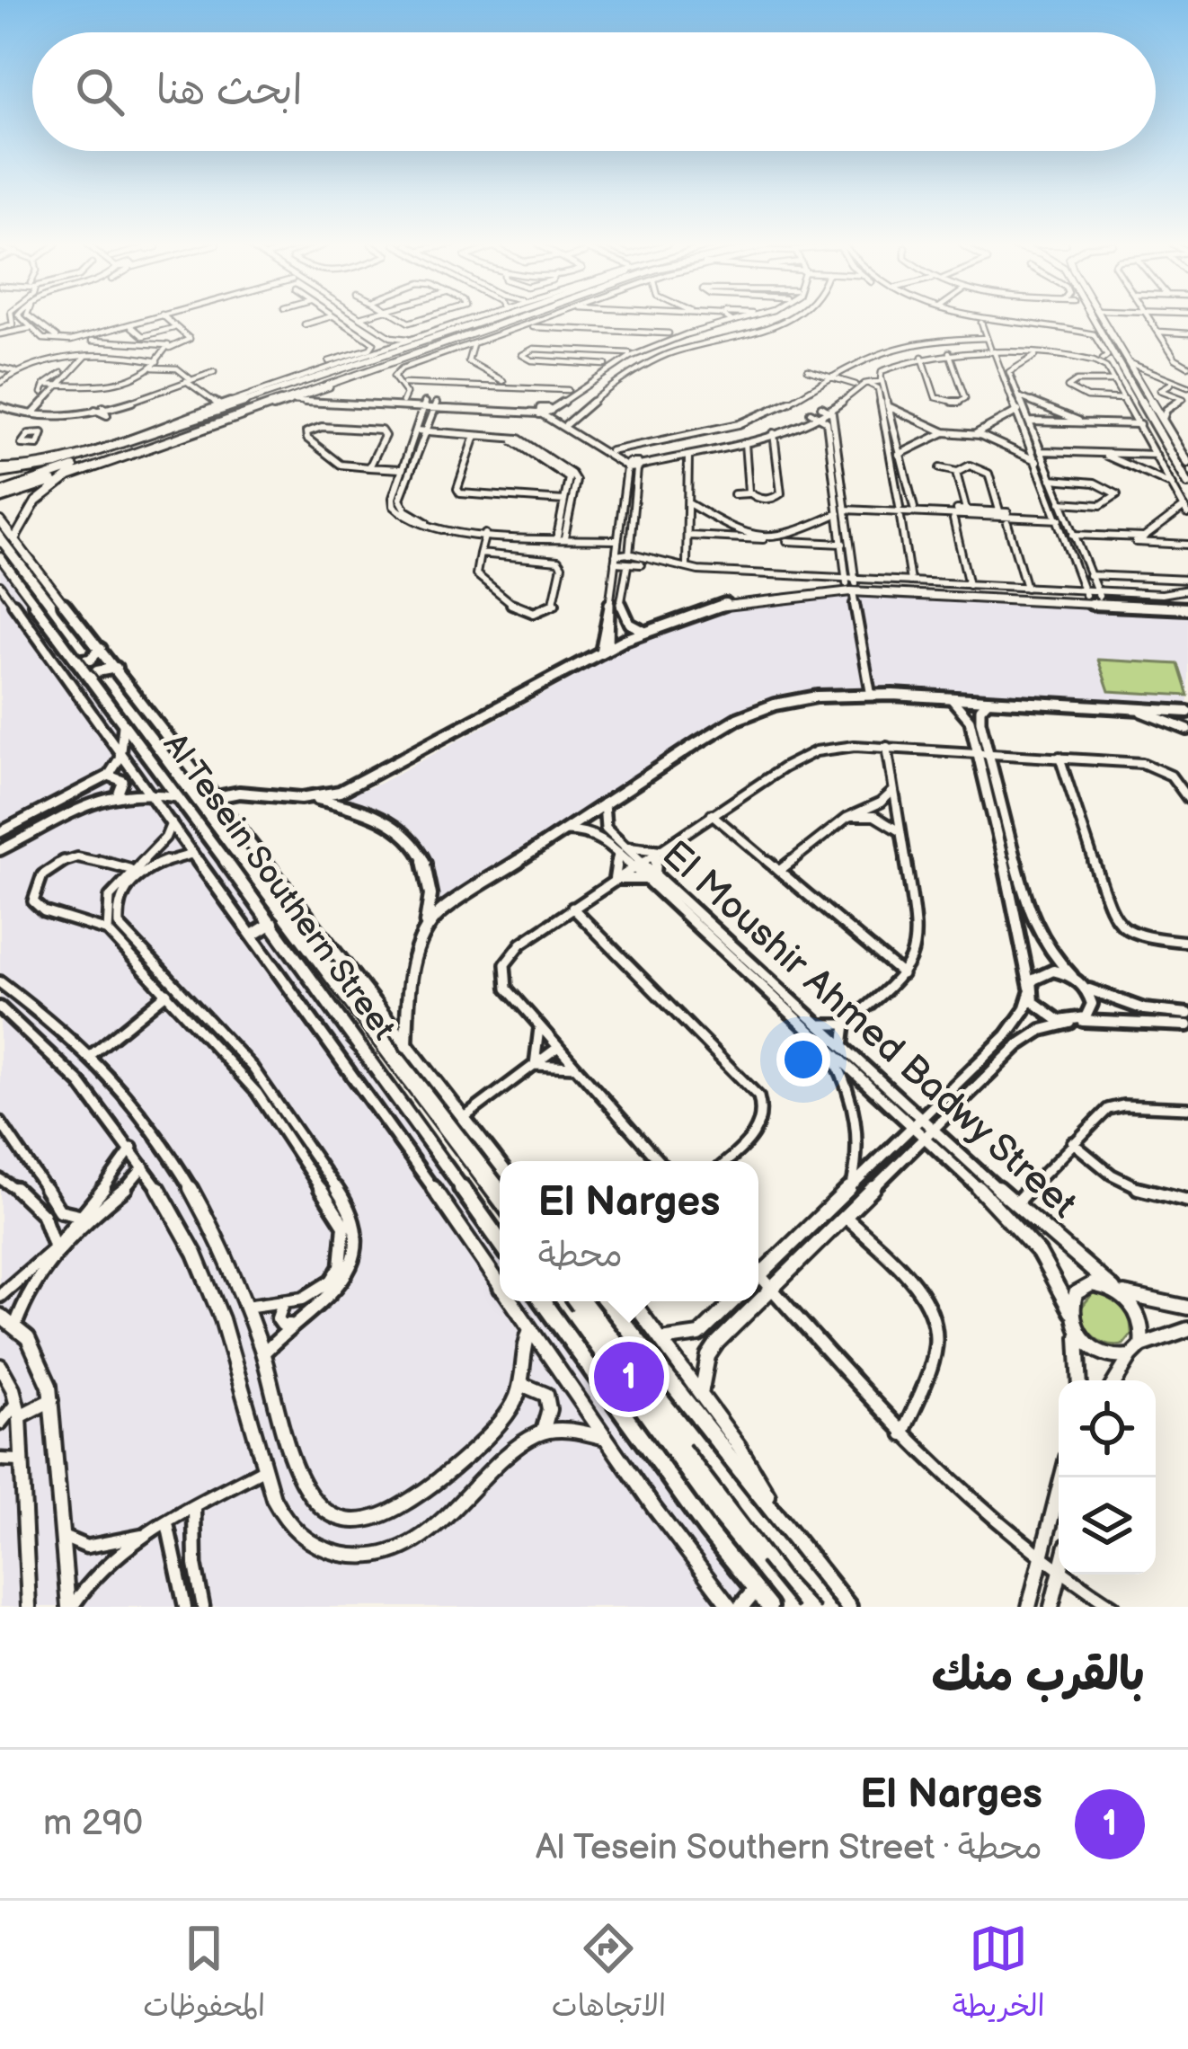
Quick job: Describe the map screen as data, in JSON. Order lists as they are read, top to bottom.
{
  "streets": {
    "main road": ["Al Tesein Southern Street"],
    "street": ["El Moushir Ahmed Badwy Street"]
  },
  "page": {
    "search": "ابحث هنا",
    "popup": ["El Narges", "محطة"],
    "pins": "1",
    "heading": "بالقرب منك",
    "list": [
      {
        "mark": "1",
        "name": "El Narges",
        "note": "محطة · Al Tesein Southern Street",
        "value": "290 m"
      }
    ],
    "nav": ["الخريطة", "الاتجاهات", "المحفوظات"]
  }
}
